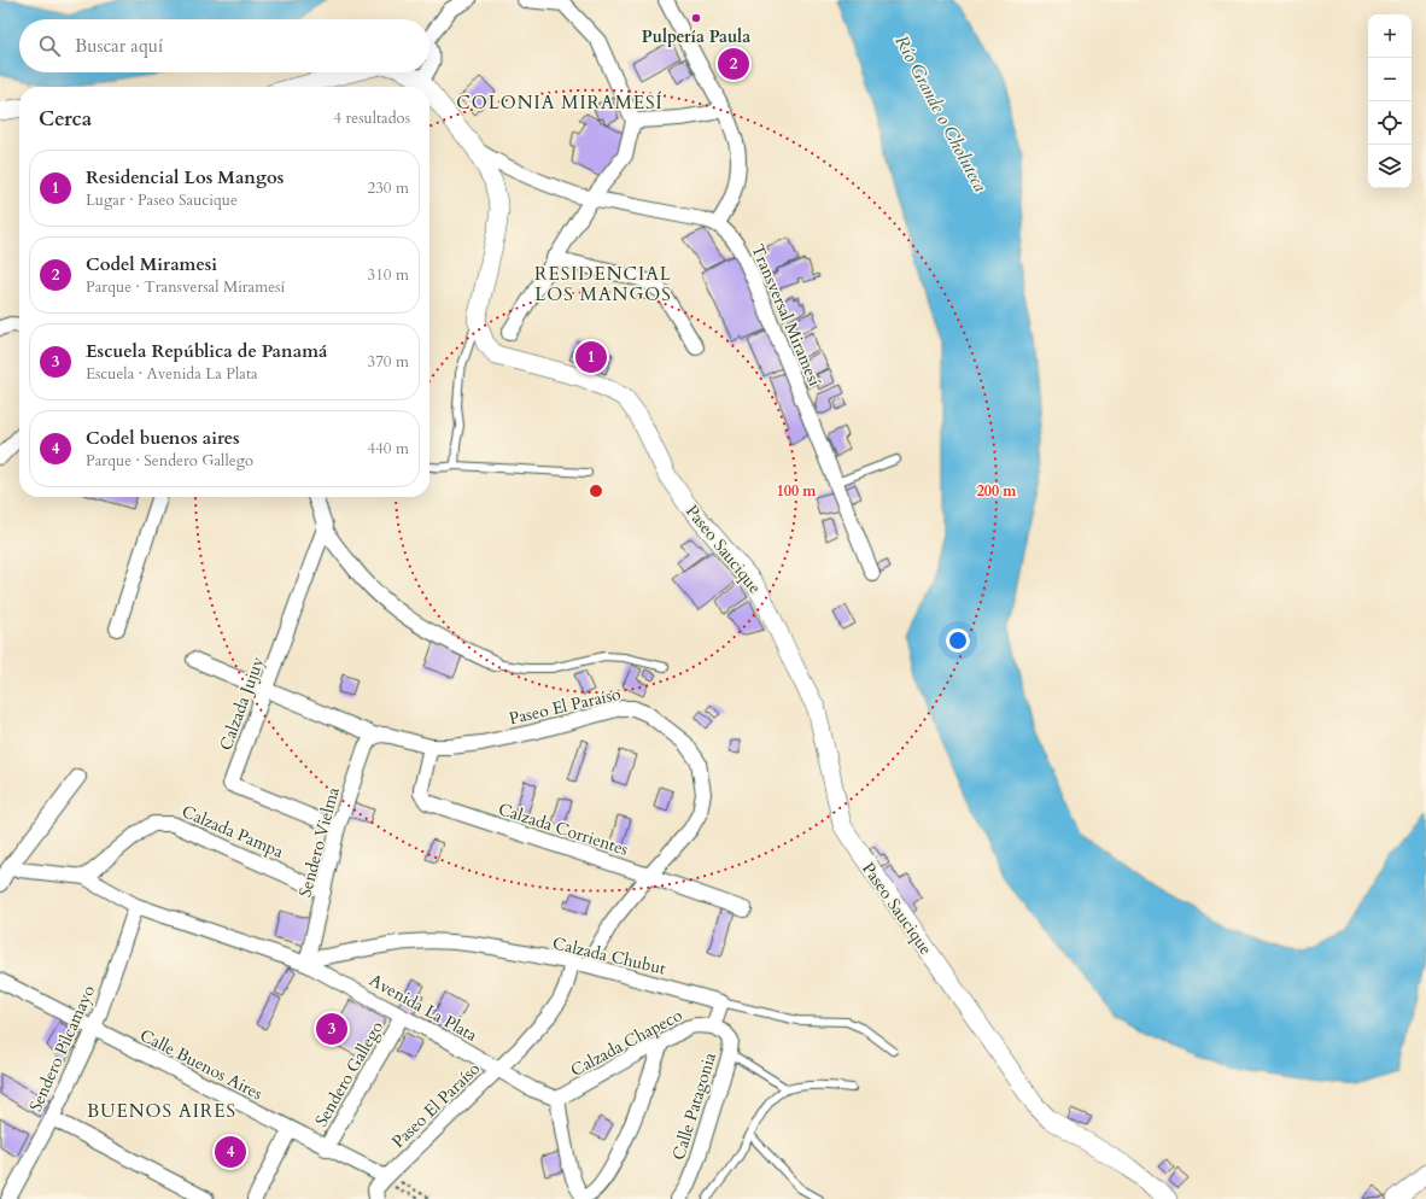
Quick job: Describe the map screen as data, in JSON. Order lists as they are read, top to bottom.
{
  "streets": {
    "street": [
      "Transversal Miramesí",
      "Paseo Saucique",
      "Calzada Jujuy",
      "Paseo El Paraíso",
      "Calzada Corrientes",
      "Calzada Pampa",
      "Sendero Vielma",
      "Calzada Chubut",
      "Avenida La Plata",
      "Calzada Chapeco",
      "Sendero Pilcamayo",
      "Calle Buenos Aires",
      "Sendero Gallego",
      "Calle Patagonia"
    ]
  },
  "crossings": [
    ["Calzada Jujuy", "Paseo El Paraíso"],
    ["Calzada Jujuy", "Sendero Vielma"],
    ["Paseo El Paraíso", "Calzada Corrientes"],
    ["Paseo El Paraíso", "Sendero Vielma"],
    ["Paseo El Paraíso", "Calzada Chubut"],
    ["Paseo El Paraíso", "Avenida La Plata"],
    ["Paseo El Paraíso", "Calle Buenos Aires"],
    ["Calzada Pampa", "Sendero Vielma"],
    ["Calzada Pampa", "Avenida La Plata"],
    ["Sendero Vielma", "Calzada Chubut"],
    ["Sendero Vielma", "Avenida La Plata"],
    ["Calzada Chubut", "Avenida La Plata"],
    ["Avenida La Plata", "Calzada Chapeco"],
    ["Avenida La Plata", "Sendero Pilcamayo"],
    ["Avenida La Plata", "Sendero Gallego"],
    ["Calzada Chapeco", "Calle Patagonia"],
    ["Sendero Pilcamayo", "Calle Buenos Aires"],
    ["Calle Buenos Aires", "Sendero Gallego"]
  ],
  "districts": ["COLONIA MIRAMESÍ", "RESIDENCIAL LOS MANGOS", "BUENOS AIRES"],
  "water": ["Río Grande o Choluteca"],
  "places": ["Pulpería Paula"],
  "page": {
    "map_buttons": ["+", "−"],
    "search": "Buscar aquí",
    "pins": [
      "2",
      "1",
      "3",
      "4"
    ],
    "heading": ["Cerca", "4 resultados"],
    "list": [
      {
        "mark": "1",
        "name": "Residencial Los Mangos",
        "note": "Lugar · Paseo Saucique",
        "value": "230 m"
      },
      {
        "mark": "2",
        "name": "Codel Miramesi",
        "note": "Parque · Transversal Miramesí",
        "value": "310 m"
      },
      {
        "mark": "3",
        "name": "Escuela República de Panamá",
        "note": "Escuela · Avenida La Plata",
        "value": "370 m"
      },
      {
        "mark": "4",
        "name": "Codel buenos aires",
        "note": "Parque · Sendero Gallego",
        "value": "440 m"
      }
    ]
  },
  "rings": ["100 m", "200 m"]
}
